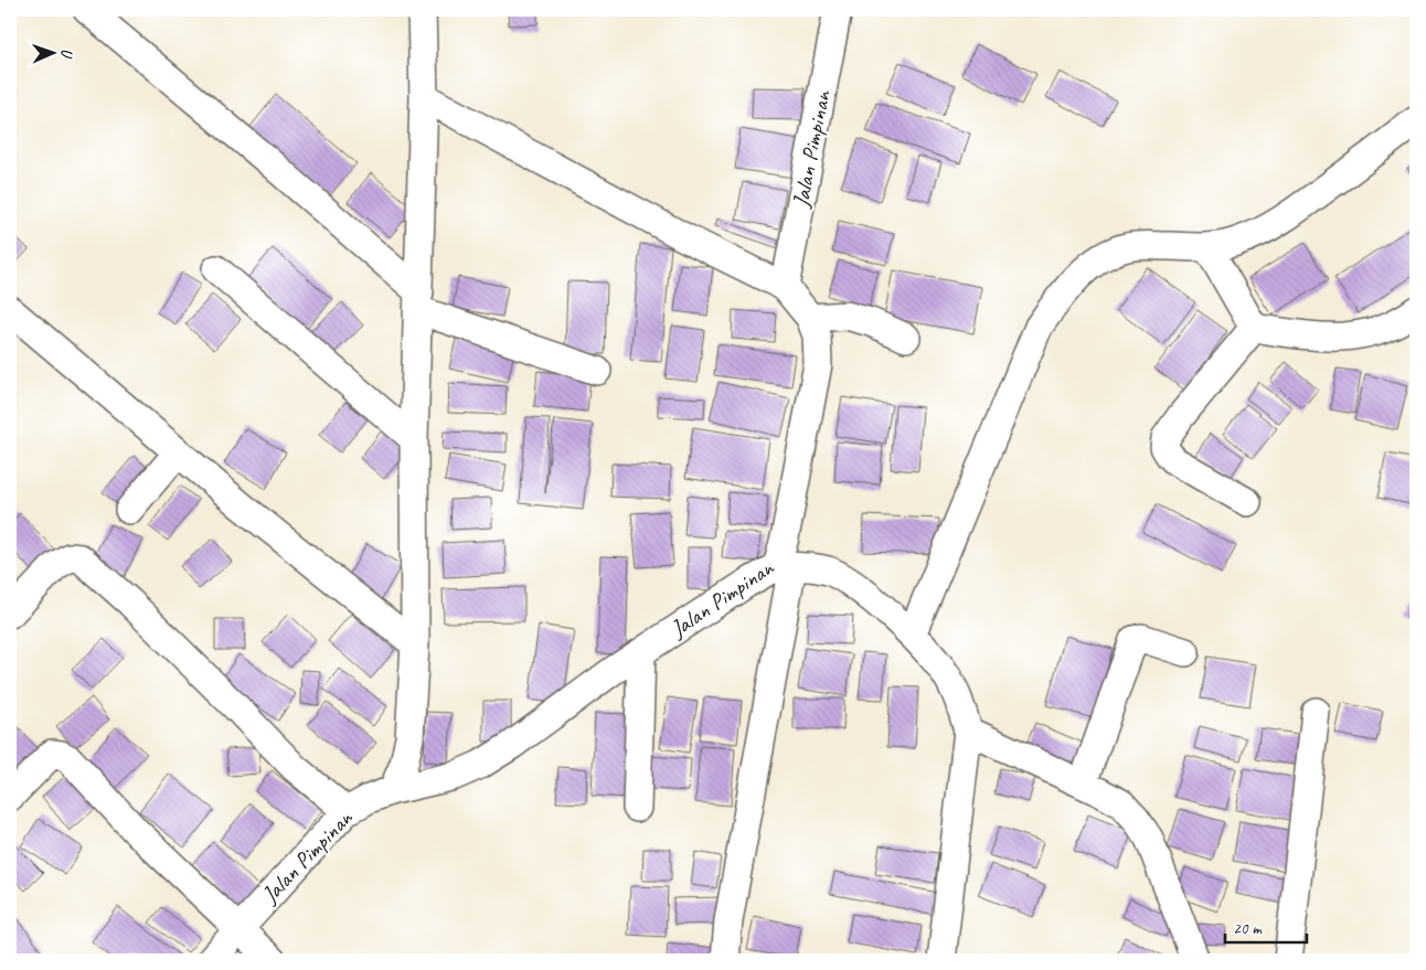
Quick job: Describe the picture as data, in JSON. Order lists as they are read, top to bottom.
{
  "streets": {
    "street": ["Jalan Pimpinan"]
  },
  "scale_bar": "20 m",
  "north": "right"
}
